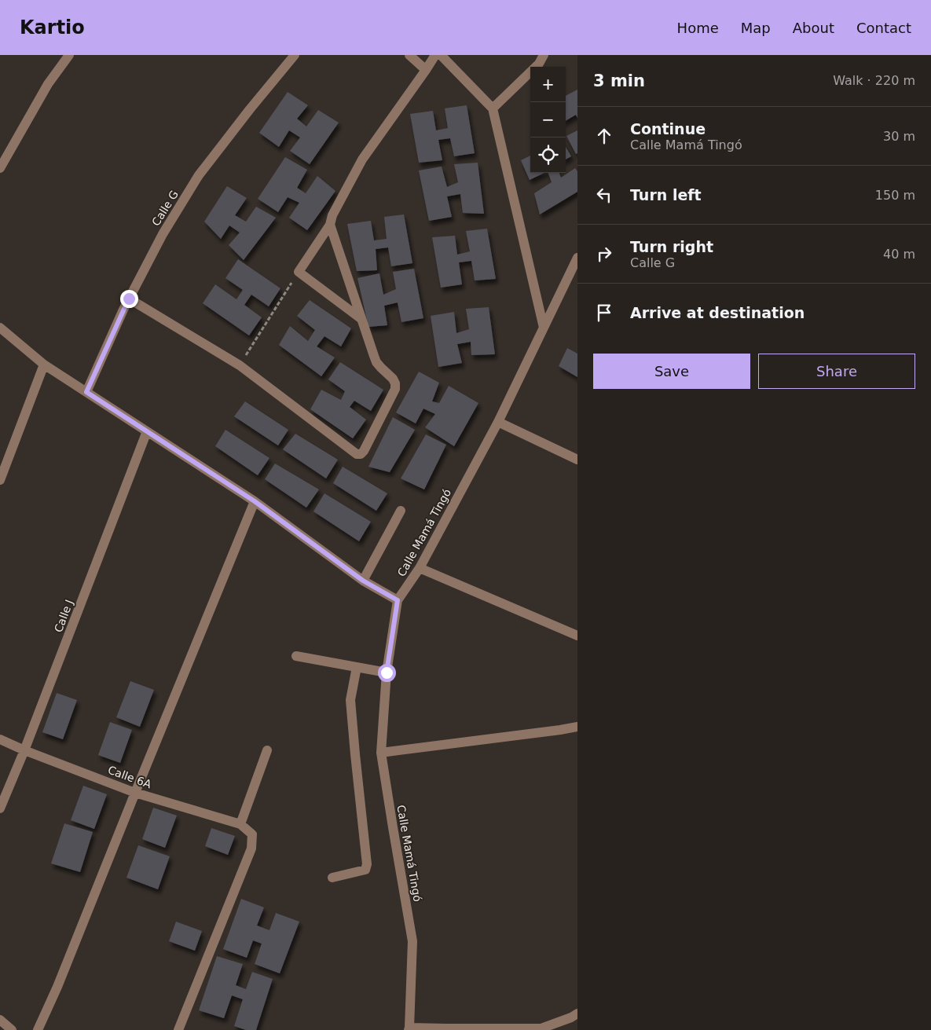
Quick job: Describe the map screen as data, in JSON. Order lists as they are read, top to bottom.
{
  "streets": {
    "street": [
      "Calle G",
      "Calle Mamá Tingó",
      "Calle J",
      "Calle 6A"
    ]
  },
  "crossings": [
    ["Calle J", "Calle 6A"]
  ],
  "page": {
    "header": "Kartio",
    "nav": [
      "Home",
      "Map",
      "About",
      "Contact"
    ],
    "heading": ["3 min", "Walk · 220 m"],
    "map_buttons": ["+", "−"],
    "list": [
      ["Continue", "Calle Mamá Tingó", "30 m"],
      ["Turn left", "150 m"],
      ["Turn right", "Calle G", "40 m"],
      "Arrive at destination"
    ],
    "buttons": ["Save", "Share"]
  }
}
